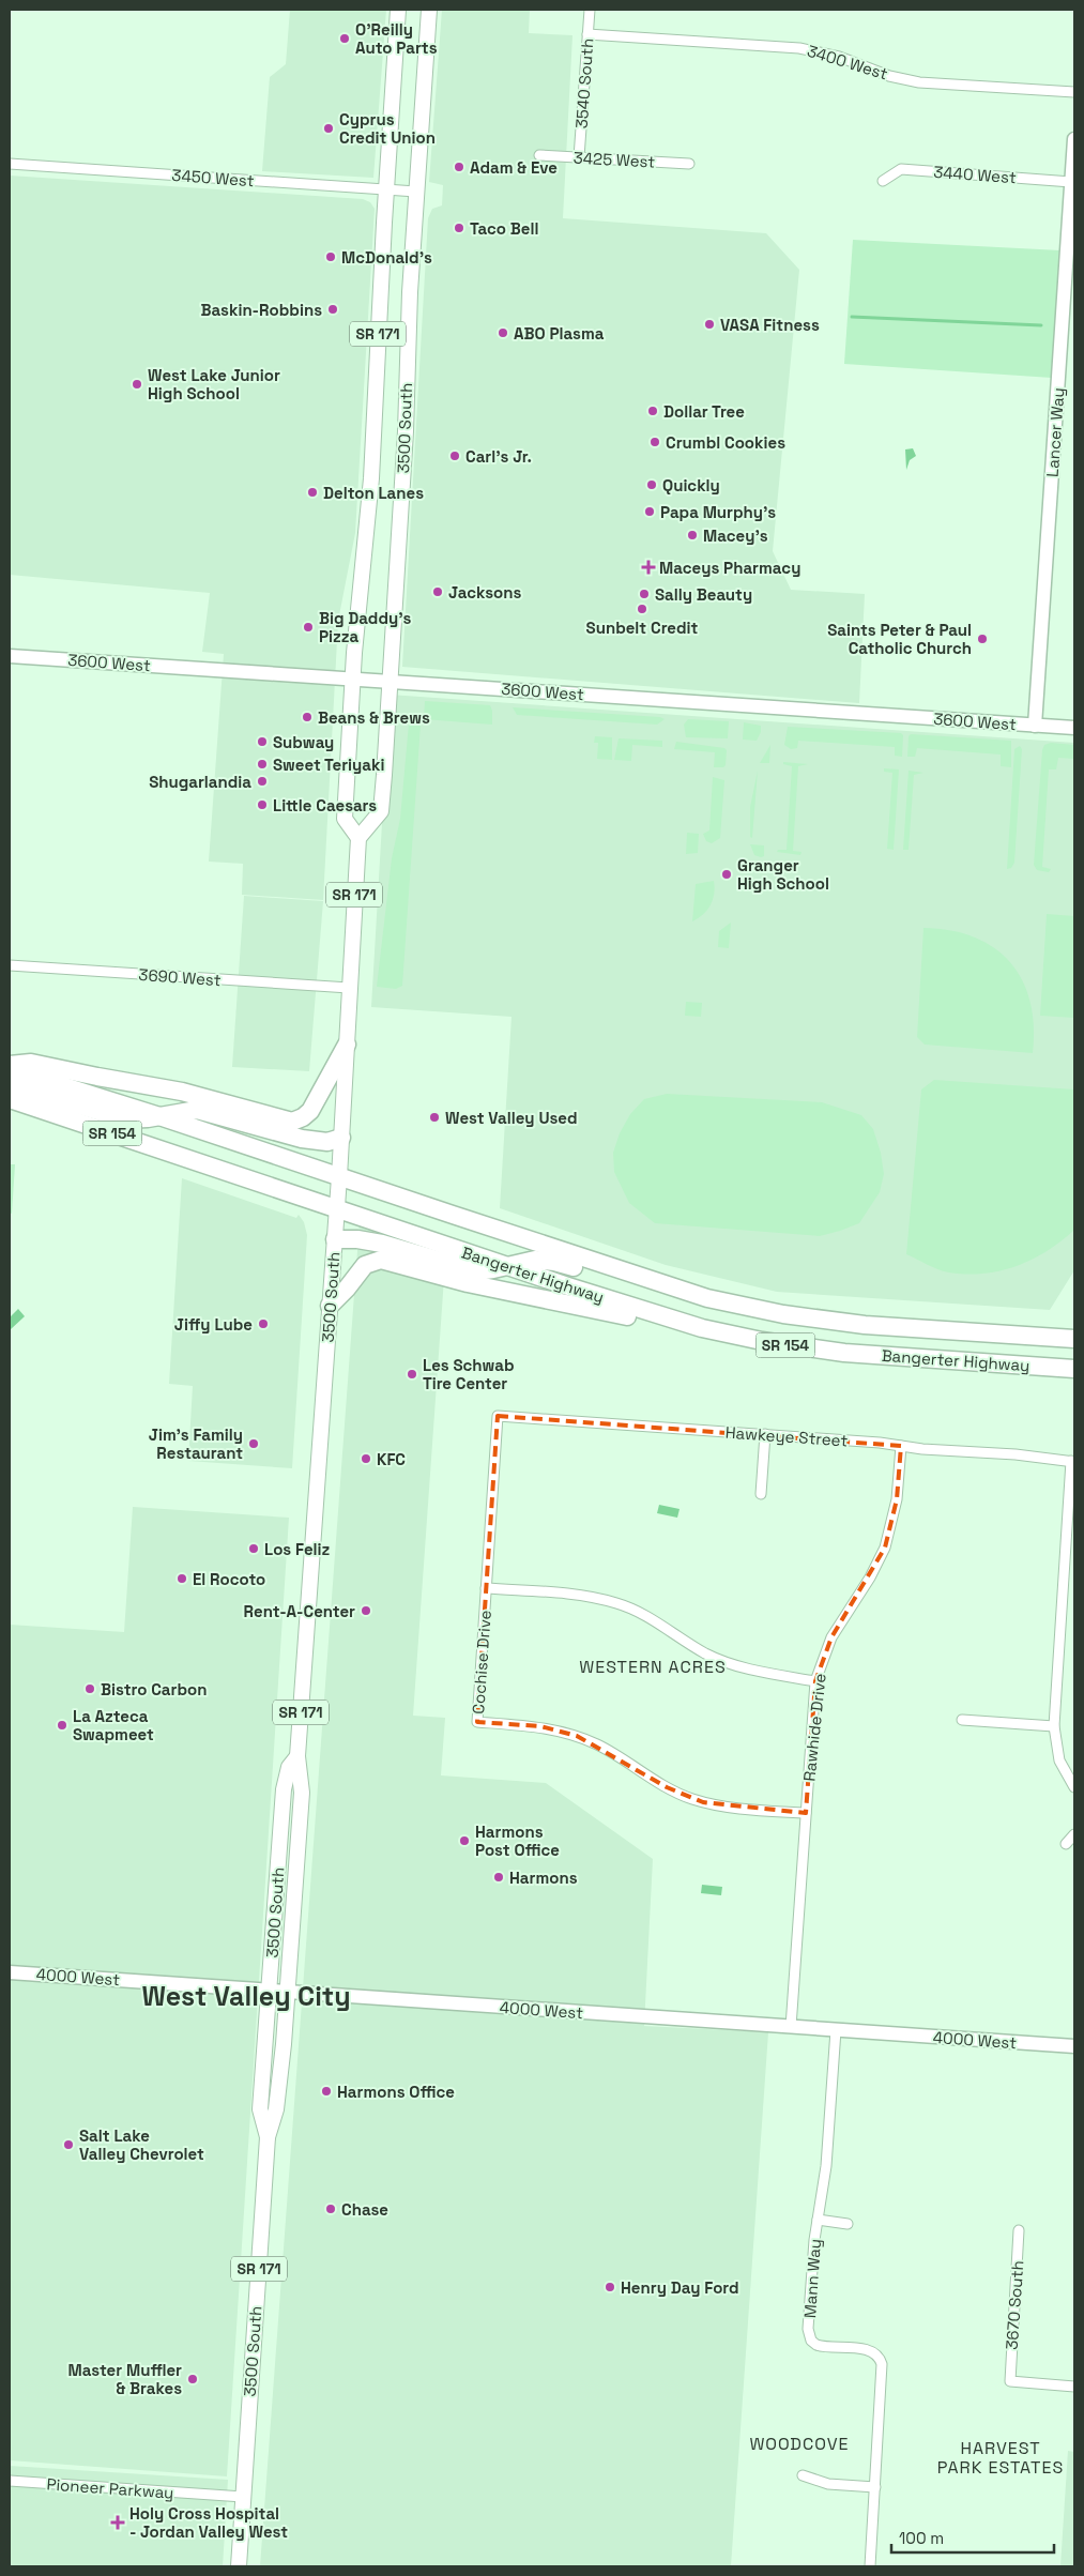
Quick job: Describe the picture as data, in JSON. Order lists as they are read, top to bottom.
{
  "streets": {
    "highway": ["SR 154", "Bangerter Highway"],
    "main road": ["SR 171", "3500 South"],
    "street": [
      "3400 West",
      "3540 South",
      "3425 West",
      "3440 West",
      "3450 West",
      "Lancer Way",
      "3600 West",
      "3690 West",
      "Hawkeye Street",
      "Cochise Drive",
      "Rawhide Drive",
      "4000 West",
      "Mann Way",
      "3670 South",
      "Pioneer Parkway"
    ]
  },
  "crossings": [
    ["3400 West", "3540 South"],
    ["3540 South", "3425 West"],
    ["3440 West", "Lancer Way"],
    ["3450 West", "3500 South"],
    ["3500 South", "3600 West"],
    ["3500 South", "3690 West"],
    ["3500 South", "Bangerter Highway"],
    ["3500 South", "4000 West"],
    ["3500 South", "Pioneer Parkway"],
    ["Lancer Way", "3600 West"],
    ["Hawkeye Street", "Cochise Drive"],
    ["Hawkeye Street", "Rawhide Drive"],
    ["Cochise Drive", "Rawhide Drive"],
    ["Rawhide Drive", "4000 West"],
    ["4000 West", "Mann Way"]
  ],
  "districts": [
    "WESTERN ACRES",
    "West Valley City",
    "WOODCOVE",
    "HARVEST PARK ESTATES"
  ],
  "places": {
    "other": [
      "O'Reilly Auto Parts",
      "Cyprus Credit Union",
      "Adam & Eve",
      "Taco Bell",
      "McDonald's",
      "Baskin-Robbins",
      "VASA Fitness",
      "ABO Plasma",
      "West Lake Junior High School",
      "Dollar Tree",
      "Crumbl Cookies",
      "Carl's Jr.",
      "Quickly",
      "Delton Lanes",
      "Papa Murphy's",
      "Macey's",
      "Jacksons",
      "Sally Beauty",
      "Sunbelt Credit",
      "Big Daddy's Pizza",
      "Saints Peter & Paul Catholic Church",
      "Beans & Brews",
      "Subway",
      "Sweet Teriyaki",
      "Shugarlandia",
      "Little Caesars",
      "Granger High School",
      "West Valley Used",
      "Jiffy Lube",
      "Les Schwab Tire Center",
      "Jim's Family Restaurant",
      "KFC",
      "Los Feliz",
      "El Rocoto",
      "Rent-A-Center",
      "Bistro Carbon",
      "La Azteca Swapmeet",
      "Harmons Post Office",
      "Harmons",
      "Harmons Office",
      "Salt Lake Valley Chevrolet",
      "Chase",
      "Henry Day Ford",
      "Master Muffler & Brakes"
    ],
    "health": ["Maceys Pharmacy", "Holy Cross Hospital - Jordan Valley West"]
  },
  "scale_bar": "100 m"
}
